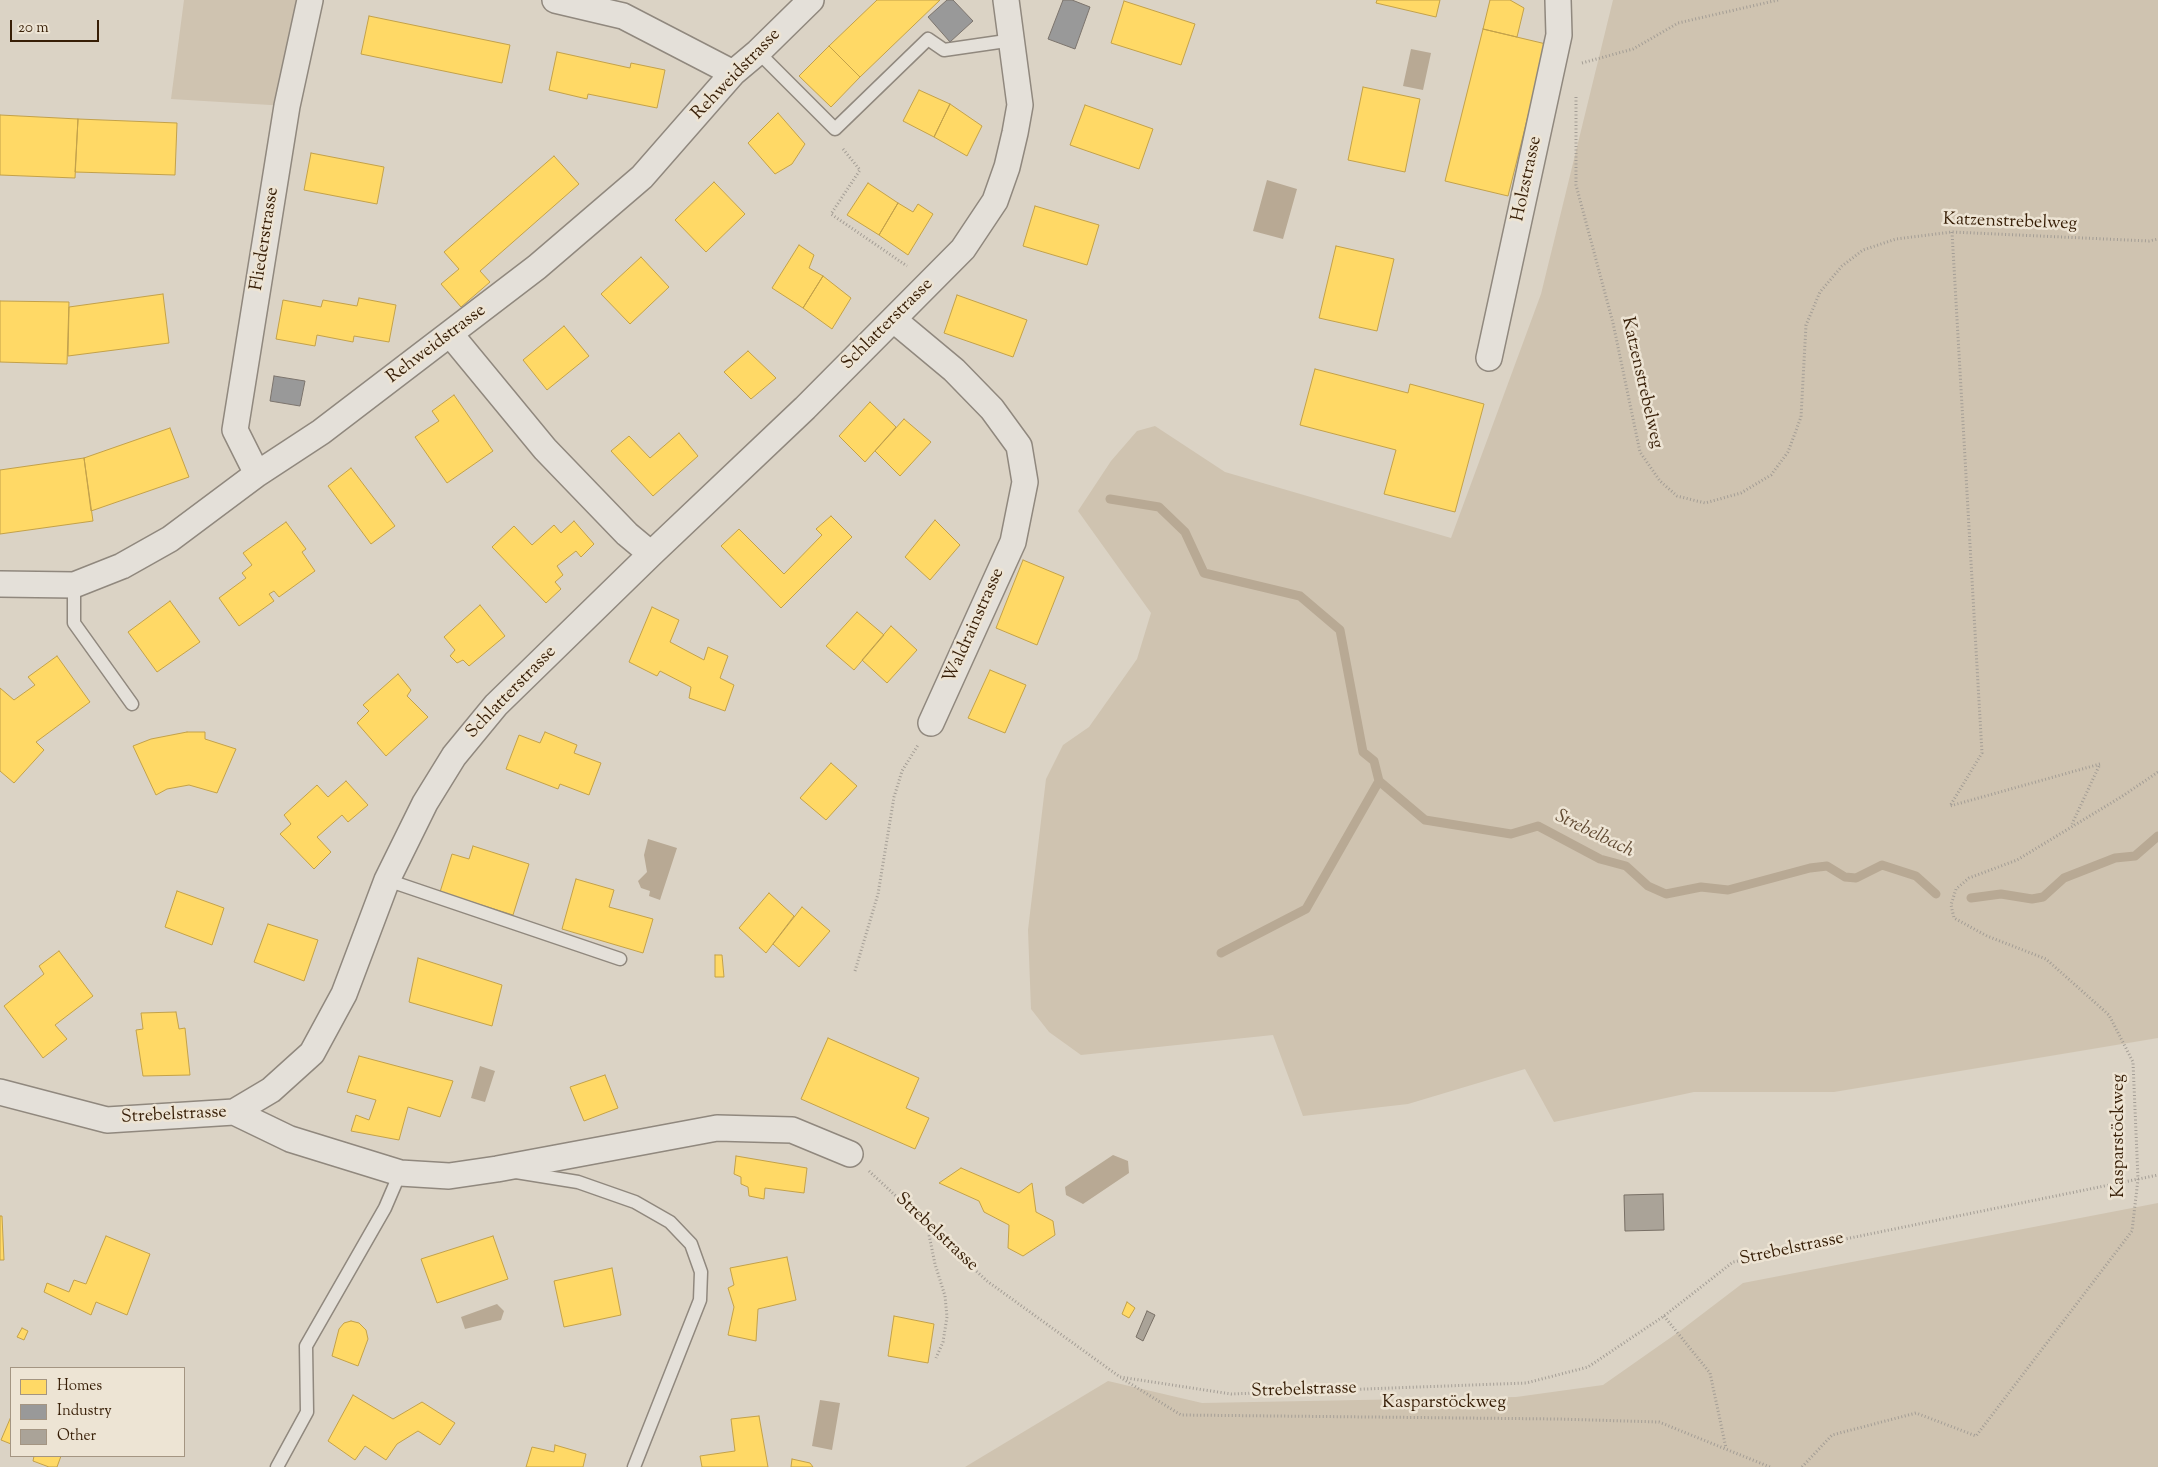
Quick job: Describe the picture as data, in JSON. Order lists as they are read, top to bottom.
{
  "streets": {
    "street": [
      "Rehweidstrasse",
      "Holzstrasse",
      "Fliederstrasse",
      "Schlatterstrasse",
      "Waldrainstrasse",
      "Strebelstrasse"
    ],
    "path": ["Katzenstrebelweg", "Kasparstöckweg"]
  },
  "crossings": [
    ["Rehweidstrasse", "Fliederstrasse"],
    ["Schlatterstrasse", "Waldrainstrasse"],
    ["Schlatterstrasse", "Strebelstrasse"],
    ["Strebelstrasse", "Kasparstöckweg"]
  ],
  "water": ["Strebelbach"],
  "legend": ["Homes", "Industry", "Other"],
  "scale_bar": "20 m"
}
